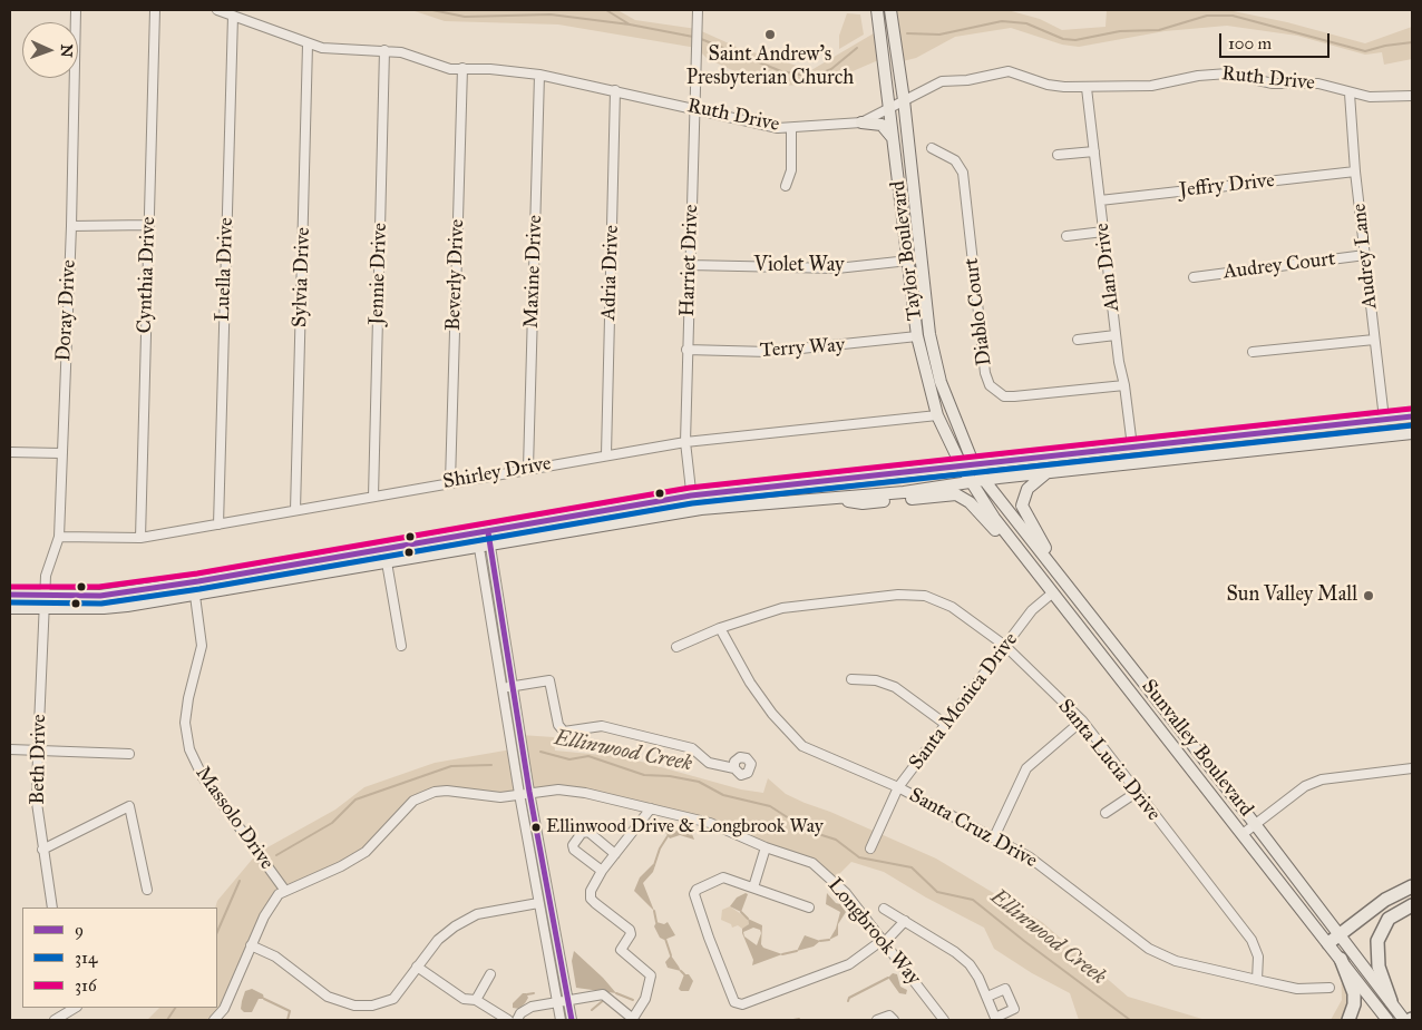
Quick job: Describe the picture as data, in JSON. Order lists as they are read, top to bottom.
{
  "streets": {
    "main road": ["Taylor Boulevard", "Sunvalley Boulevard"],
    "street": [
      "Ruth Drive",
      "Jeffry Drive",
      "Audrey Lane",
      "Harriet Drive",
      "Violet Way",
      "Audrey Court",
      "Alan Drive",
      "Luella Drive",
      "Maxine Drive",
      "Adria Drive",
      "Jennie Drive",
      "Cynthia Drive",
      "Beverly Drive",
      "Sylvia Drive",
      "Doray Drive",
      "Diablo Court",
      "Terry Way",
      "Shirley Drive",
      "Santa Monica Drive",
      "Beth Drive",
      "Santa Lucia Drive",
      "Massolo Drive",
      "Santa Cruz Drive",
      "Longbrook Way"
    ]
  },
  "crossings": [
    ["Ruth Drive", "Taylor Boulevard"],
    ["Ruth Drive", "Audrey Lane"],
    ["Ruth Drive", "Harriet Drive"],
    ["Ruth Drive", "Alan Drive"],
    ["Ruth Drive", "Luella Drive"],
    ["Ruth Drive", "Maxine Drive"],
    ["Ruth Drive", "Adria Drive"],
    ["Ruth Drive", "Jennie Drive"],
    ["Ruth Drive", "Beverly Drive"],
    ["Ruth Drive", "Sylvia Drive"],
    ["Jeffry Drive", "Audrey Lane"],
    ["Jeffry Drive", "Alan Drive"],
    ["Taylor Boulevard", "Violet Way"],
    ["Taylor Boulevard", "Terry Way"],
    ["Taylor Boulevard", "Shirley Drive"],
    ["Taylor Boulevard", "Sunvalley Boulevard"],
    ["Audrey Lane", "Audrey Court"],
    ["Harriet Drive", "Violet Way"],
    ["Harriet Drive", "Terry Way"],
    ["Harriet Drive", "Shirley Drive"],
    ["Alan Drive", "Diablo Court"],
    ["Luella Drive", "Shirley Drive"],
    ["Maxine Drive", "Shirley Drive"],
    ["Adria Drive", "Shirley Drive"],
    ["Jennie Drive", "Shirley Drive"],
    ["Cynthia Drive", "Shirley Drive"],
    ["Beverly Drive", "Shirley Drive"],
    ["Sylvia Drive", "Shirley Drive"],
    ["Doray Drive", "Shirley Drive"],
    ["Doray Drive", "Beth Drive"],
    ["Santa Monica Drive", "Sunvalley Boulevard"],
    ["Santa Monica Drive", "Santa Lucia Drive"],
    ["Santa Monica Drive", "Santa Cruz Drive"],
    ["Santa Lucia Drive", "Santa Cruz Drive"],
    ["Massolo Drive", "Longbrook Way"]
  ],
  "water": ["Ellinwood Creek"],
  "places": ["Saint Andrew's Presbyterian Church", "Sun Valley Mall", "Ellinwood Drive & Longbrook Way"],
  "lines": ["transit line 316", "transit line 9", "transit line 314"],
  "legend": ["9", "314", "316"],
  "scale_bar": "100 m",
  "north": "right"
}
